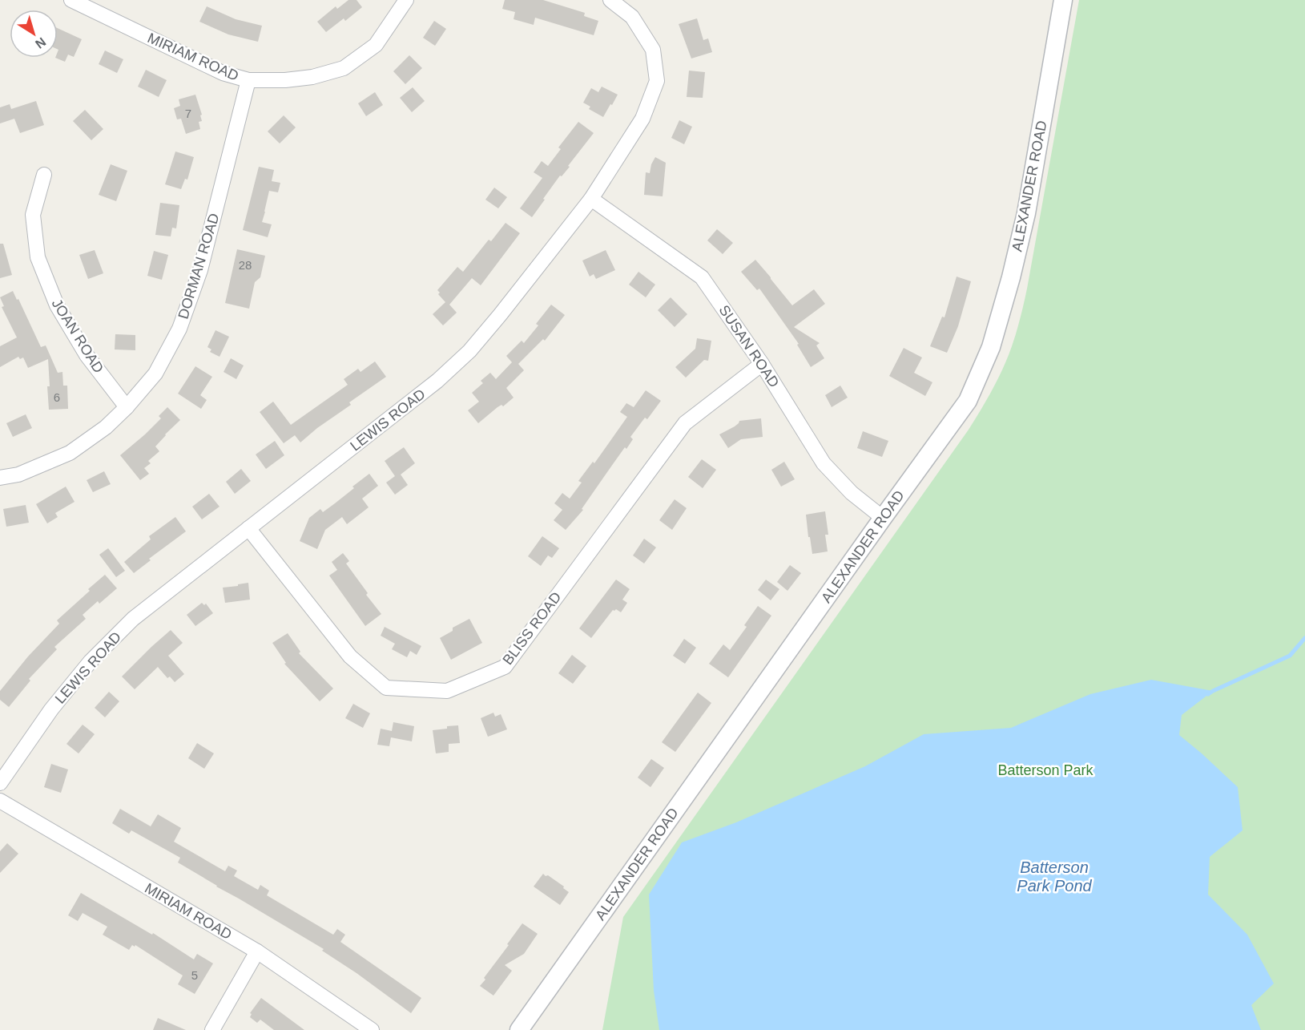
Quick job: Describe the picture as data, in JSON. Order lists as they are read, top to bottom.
{
  "streets": {
    "street": [
      "MIRIAM ROAD",
      "ALEXANDER ROAD",
      "DORMAN ROAD",
      "JOAN ROAD",
      "SUSAN ROAD",
      "LEWIS ROAD",
      "BLISS ROAD"
    ]
  },
  "crossings": [
    ["MIRIAM ROAD", "DORMAN ROAD"],
    ["ALEXANDER ROAD", "SUSAN ROAD"],
    ["DORMAN ROAD", "JOAN ROAD"],
    ["SUSAN ROAD", "LEWIS ROAD"],
    ["SUSAN ROAD", "BLISS ROAD"],
    ["LEWIS ROAD", "BLISS ROAD"]
  ],
  "water": ["Batterson Park Pond"],
  "parks": ["Batterson Park"],
  "house_numbers": [
    "7",
    "28",
    "6",
    "5"
  ],
  "north": "bottom right"
}
